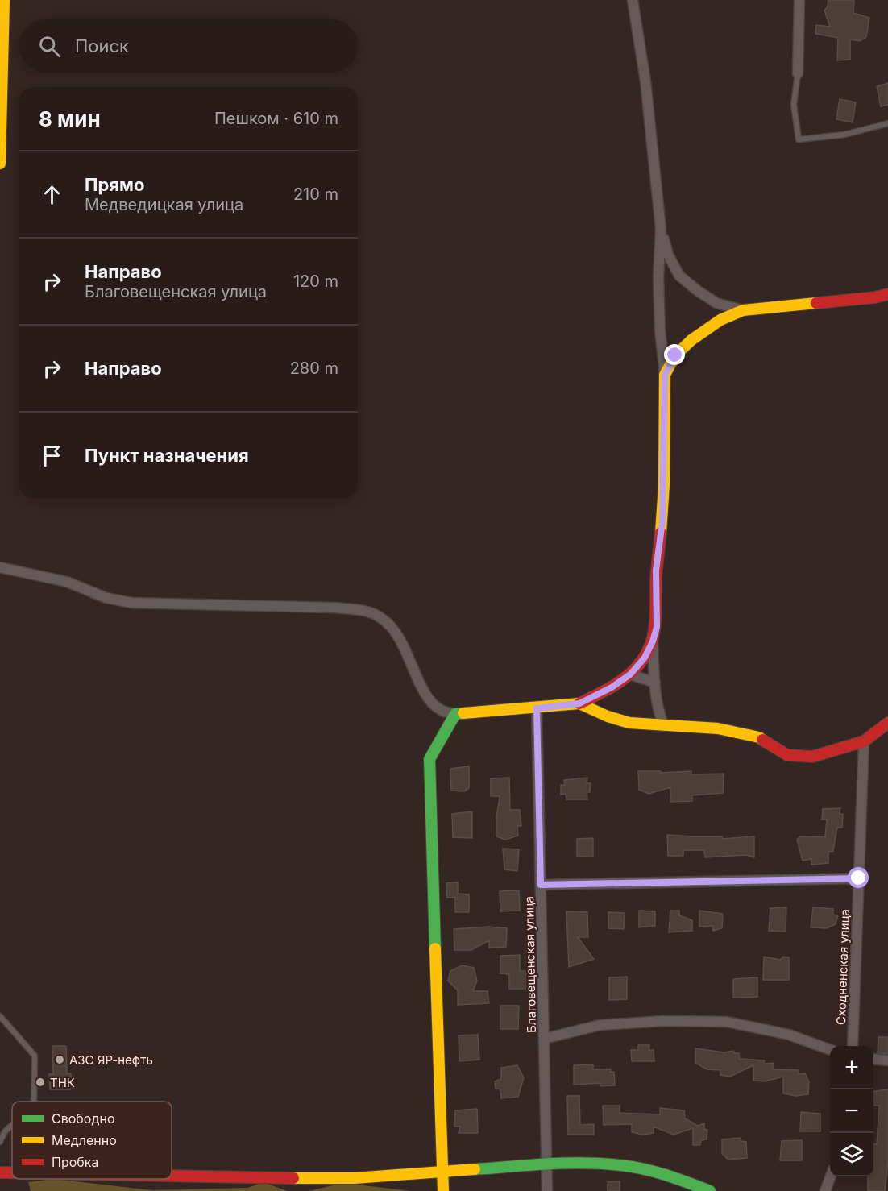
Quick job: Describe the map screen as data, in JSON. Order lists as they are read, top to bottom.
{
  "streets": {
    "street": ["Благовещенская улица", "Сходненская улица"]
  },
  "places": ["АЗС ЯР-нефть", "ТНК"],
  "legend": ["Свободно", "Медленно", "Пробка"],
  "page": {
    "search": "Поиск",
    "heading": ["8 мин", "Пешком · 610 m"],
    "list": [
      ["Прямо", "Медведицкая улица", "210 m"],
      ["Направо", "Благовещенская улица", "120 m"],
      ["Направо", "280 m"],
      "Пункт назначения"
    ],
    "map_buttons": ["+", "−"]
  }
}
